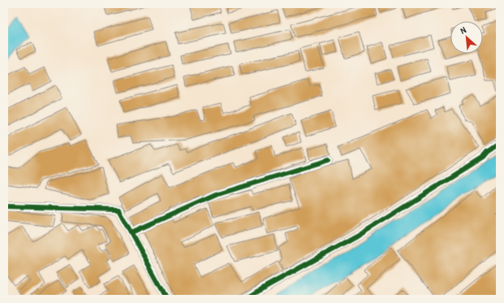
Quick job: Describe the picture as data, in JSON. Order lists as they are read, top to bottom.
{
  "north": "top left"
}
